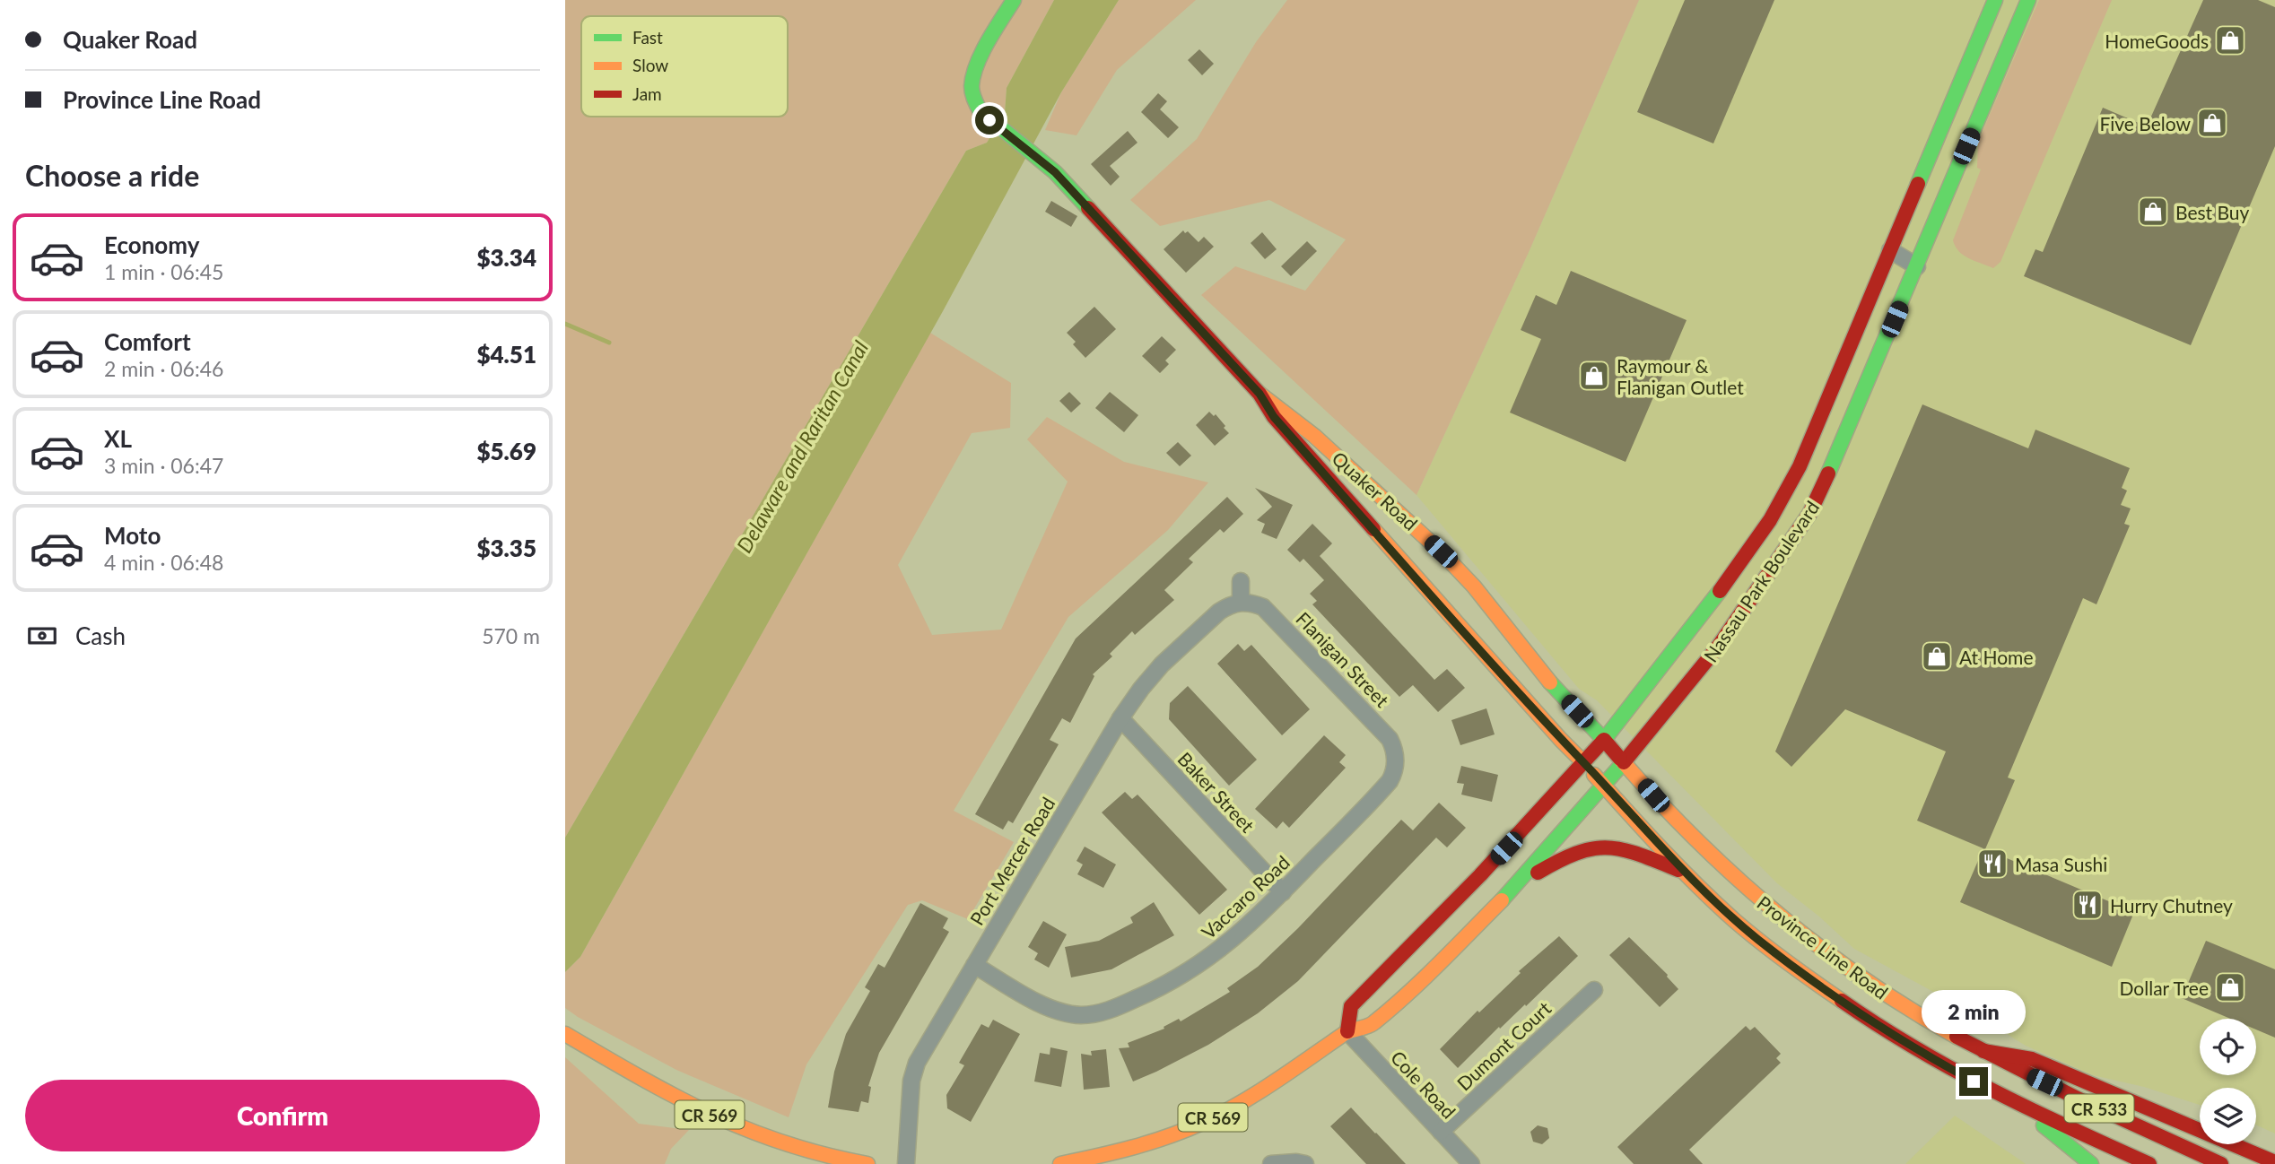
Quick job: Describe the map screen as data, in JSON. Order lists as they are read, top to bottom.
{
  "streets": {
    "main road": [
      "Quaker Road",
      "Nassau Park Boulevard",
      "Province Line Road",
      "CR 533",
      "CR 569"
    ],
    "street": [
      "Flanigan Street",
      "Baker Street",
      "Port Mercer Road",
      "Vaccaro Road",
      "Dumont Court",
      "Cole Road"
    ]
  },
  "crossings": [
    ["Quaker Road", "Nassau Park Boulevard"],
    ["Quaker Road", "CR 533"],
    ["Nassau Park Boulevard", "Province Line Road"],
    ["Nassau Park Boulevard", "CR 533"],
    ["Nassau Park Boulevard", "CR 569"],
    ["Flanigan Street", "Port Mercer Road"],
    ["Flanigan Street", "Vaccaro Road"],
    ["Baker Street", "Port Mercer Road"],
    ["Baker Street", "Vaccaro Road"],
    ["Port Mercer Road", "Vaccaro Road"],
    ["Province Line Road", "CR 533"],
    ["Province Line Road", "CR 569"],
    ["Dumont Court", "Cole Road"],
    ["Cole Road", "CR 569"],
    ["CR 533", "CR 569"]
  ],
  "water": ["Delaware and Raritan Canal"],
  "places": {
    "shop": [
      "HomeGoods",
      "Five Below",
      "Best Buy",
      "Raymour & Flanigan Outlet",
      "At Home",
      "Dollar Tree"
    ],
    "restaurant": ["Masa Sushi", "Hurry Chutney"]
  },
  "legend": ["Fast", "Slow", "Jam"],
  "page": {
    "banner": ["Quaker Road", "Province Line Road"],
    "heading": "Choose a ride",
    "list": [
      {
        "name": "Economy",
        "note": "1 min · 06:45",
        "value": "$3.34"
      },
      {
        "name": "Comfort",
        "note": "2 min · 06:46",
        "value": "$4.51"
      },
      {
        "name": "XL",
        "note": "3 min · 06:47",
        "value": "$5.69"
      },
      {
        "name": "Moto",
        "note": "4 min · 06:48",
        "value": "$3.35"
      }
    ],
    "pay": ["Cash", "570 m"],
    "bubble": "2 min",
    "buttons": "Confirm"
  }
}
